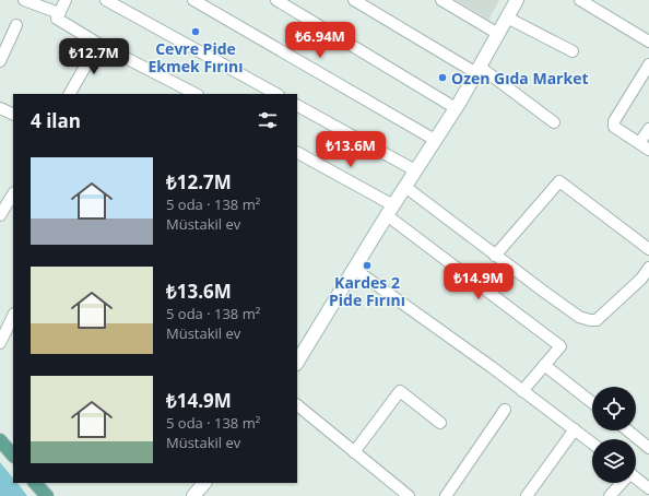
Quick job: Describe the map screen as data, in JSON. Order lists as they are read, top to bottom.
{
  "places": ["Cevre Pide Ekmek Fırını", "Ozen Gıda Market", "Kardes 2 Pide Fırını"],
  "page": {
    "price": [
      "₺6.94M",
      "₺12.7M",
      "₺13.6M",
      "₺14.9M"
    ],
    "heading": "4 ilan",
    "list": [
      {
        "name": "₺12.7M",
        "note": "5 oda · 138 m² · Müstakil ev"
      },
      {
        "name": "₺13.6M",
        "note": "5 oda · 138 m² · Müstakil ev"
      },
      {
        "name": "₺14.9M",
        "note": "5 oda · 138 m² · Müstakil ev"
      }
    ]
  }
}
